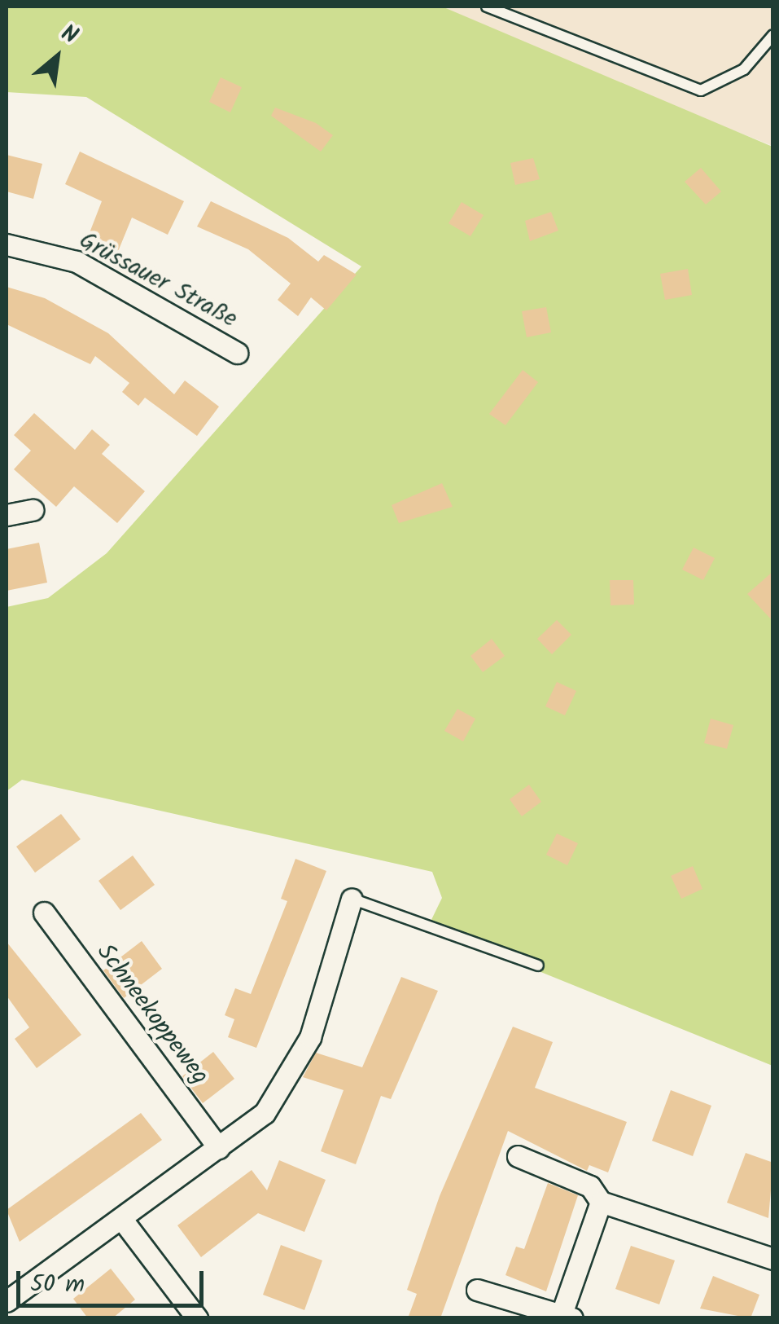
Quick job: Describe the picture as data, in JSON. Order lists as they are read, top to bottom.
{
  "streets": {
    "street": ["Grüssauer Straße", "Schneekoppeweg"]
  },
  "scale_bar": "50 m",
  "north": "top right"
}
